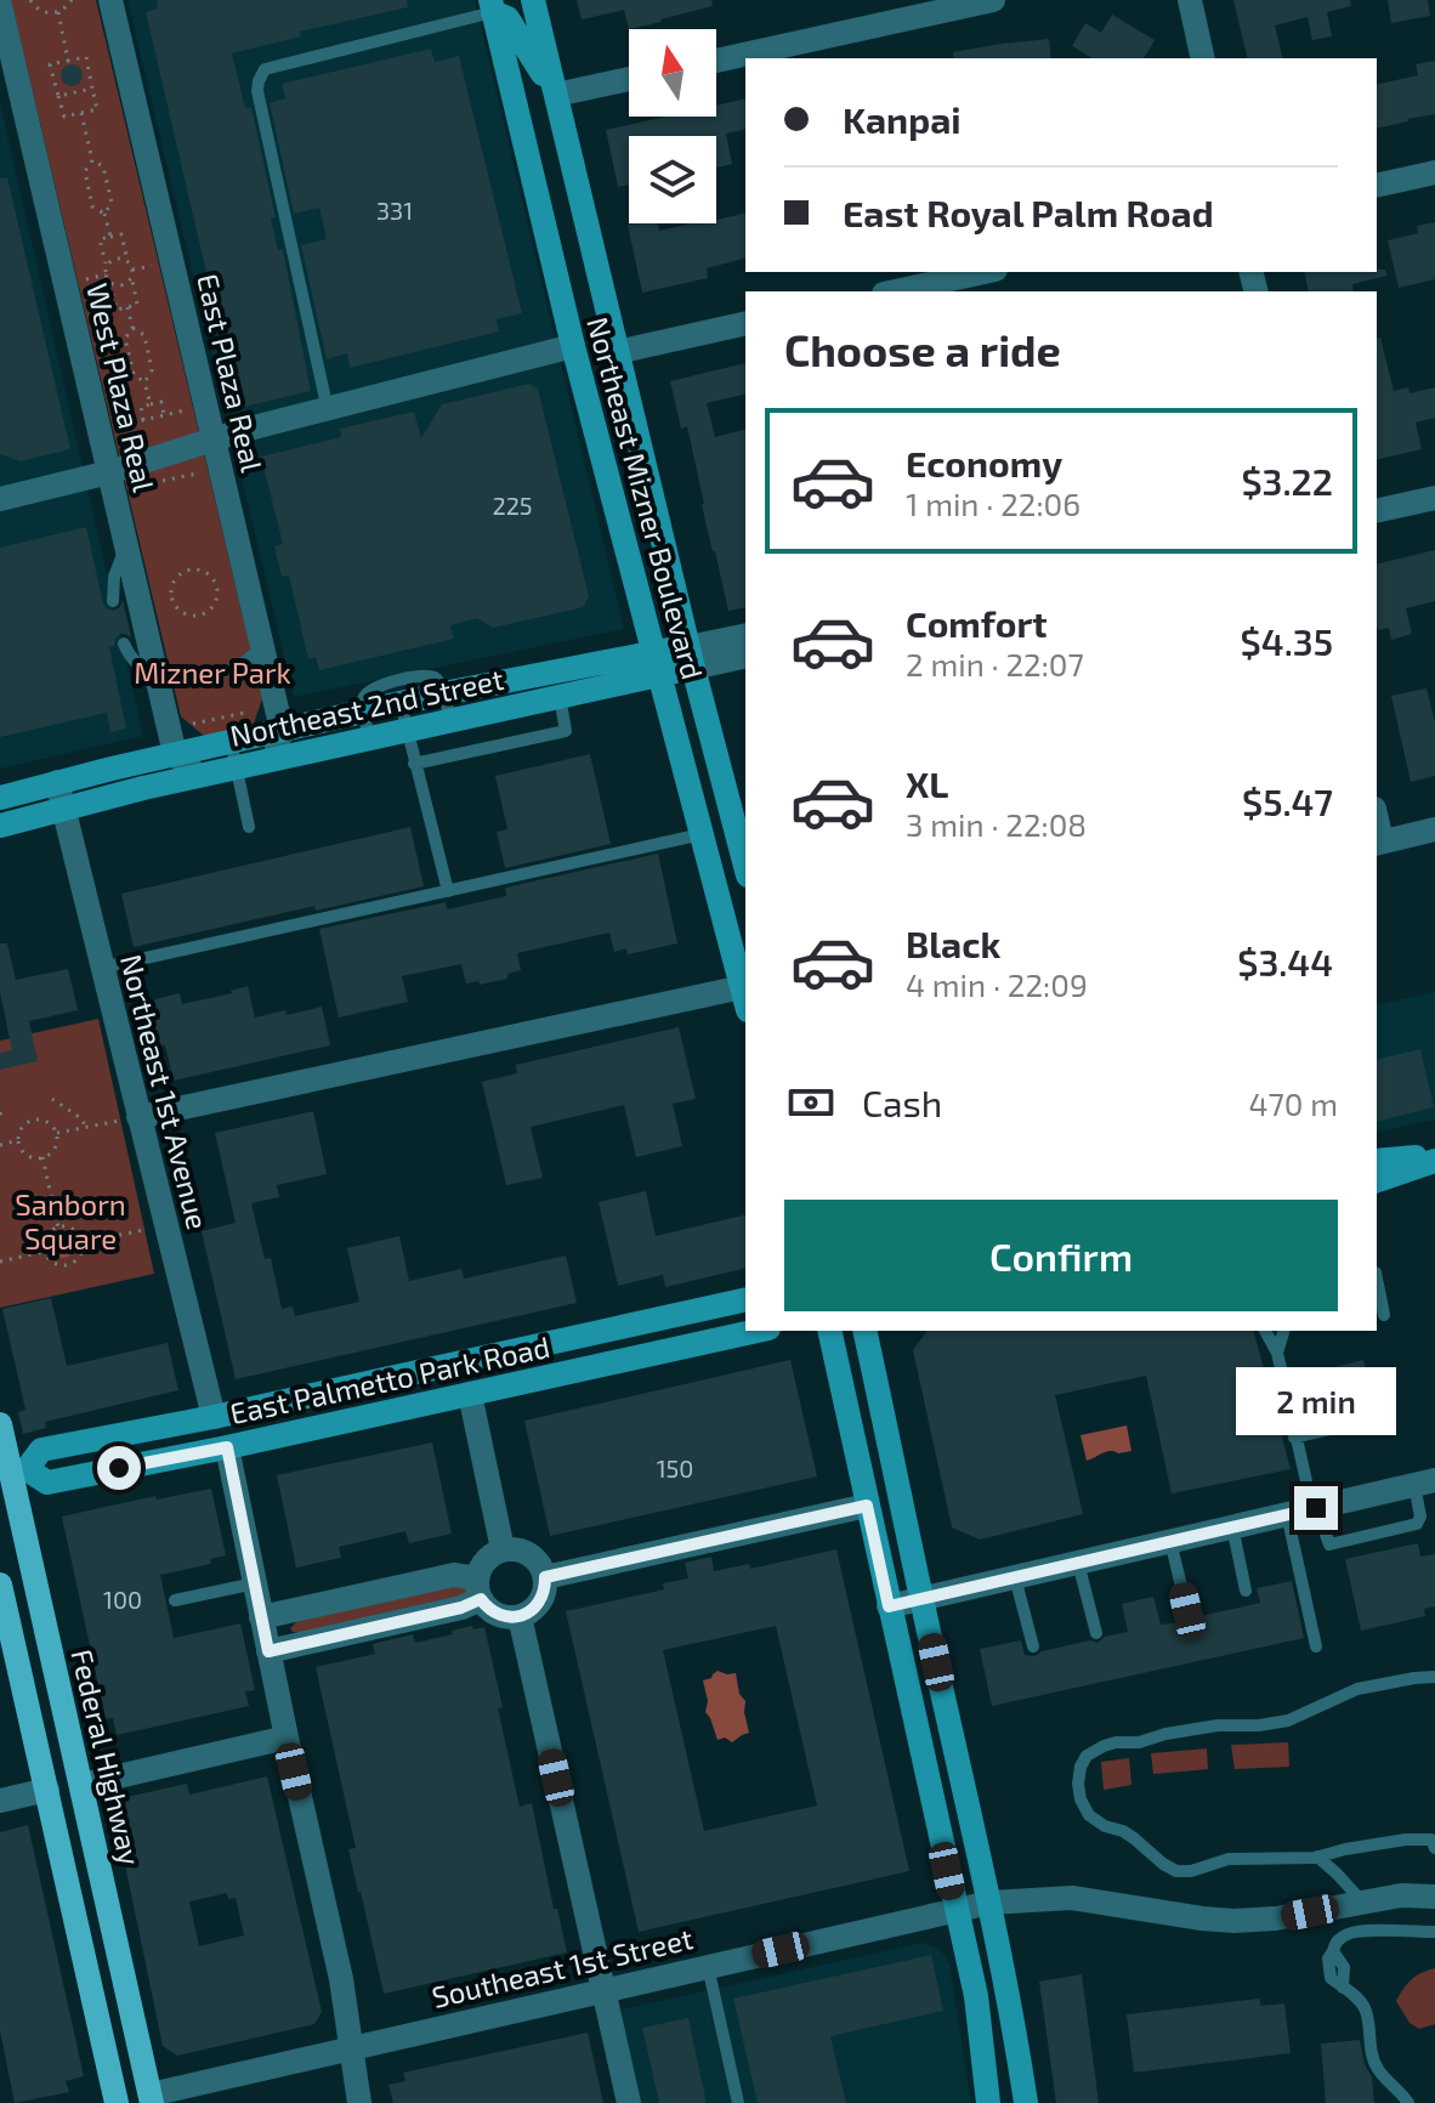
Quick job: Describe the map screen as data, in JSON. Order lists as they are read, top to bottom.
{
  "streets": {
    "main road": [
      "Northeast Mizner Boulevard",
      "Northeast 2nd Street",
      "East Palmetto Park Road",
      "Federal Highway"
    ],
    "street": [
      "East Plaza Real",
      "West Plaza Real",
      "Northeast 1st Avenue",
      "Southeast 1st Street"
    ]
  },
  "crossings": [
    ["East Plaza Real", "Northeast 2nd Street"],
    ["West Plaza Real", "Northeast 2nd Street"],
    ["Northeast Mizner Boulevard", "Northeast 2nd Street"],
    ["Northeast 2nd Street", "Northeast 1st Avenue"],
    ["Northeast 1st Avenue", "East Palmetto Park Road"],
    ["East Palmetto Park Road", "Federal Highway"],
    ["Federal Highway", "Southeast 1st Street"]
  ],
  "parks": ["Mizner Park", "Sanborn Square"],
  "house_numbers": [
    "331",
    "225",
    "150",
    "100"
  ],
  "north": "top",
  "page": {
    "banner": ["Kanpai", "East Royal Palm Road"],
    "heading": "Choose a ride",
    "list": [
      {
        "name": "Economy",
        "note": "1 min · 22:06",
        "value": "$3.22"
      },
      {
        "name": "Comfort",
        "note": "2 min · 22:07",
        "value": "$4.35"
      },
      {
        "name": "XL",
        "note": "3 min · 22:08",
        "value": "$5.47"
      },
      {
        "name": "Black",
        "note": "4 min · 22:09",
        "value": "$3.44"
      }
    ],
    "pay": ["Cash", "470 m"],
    "buttons": "Confirm",
    "bubble": "2 min"
  }
}
